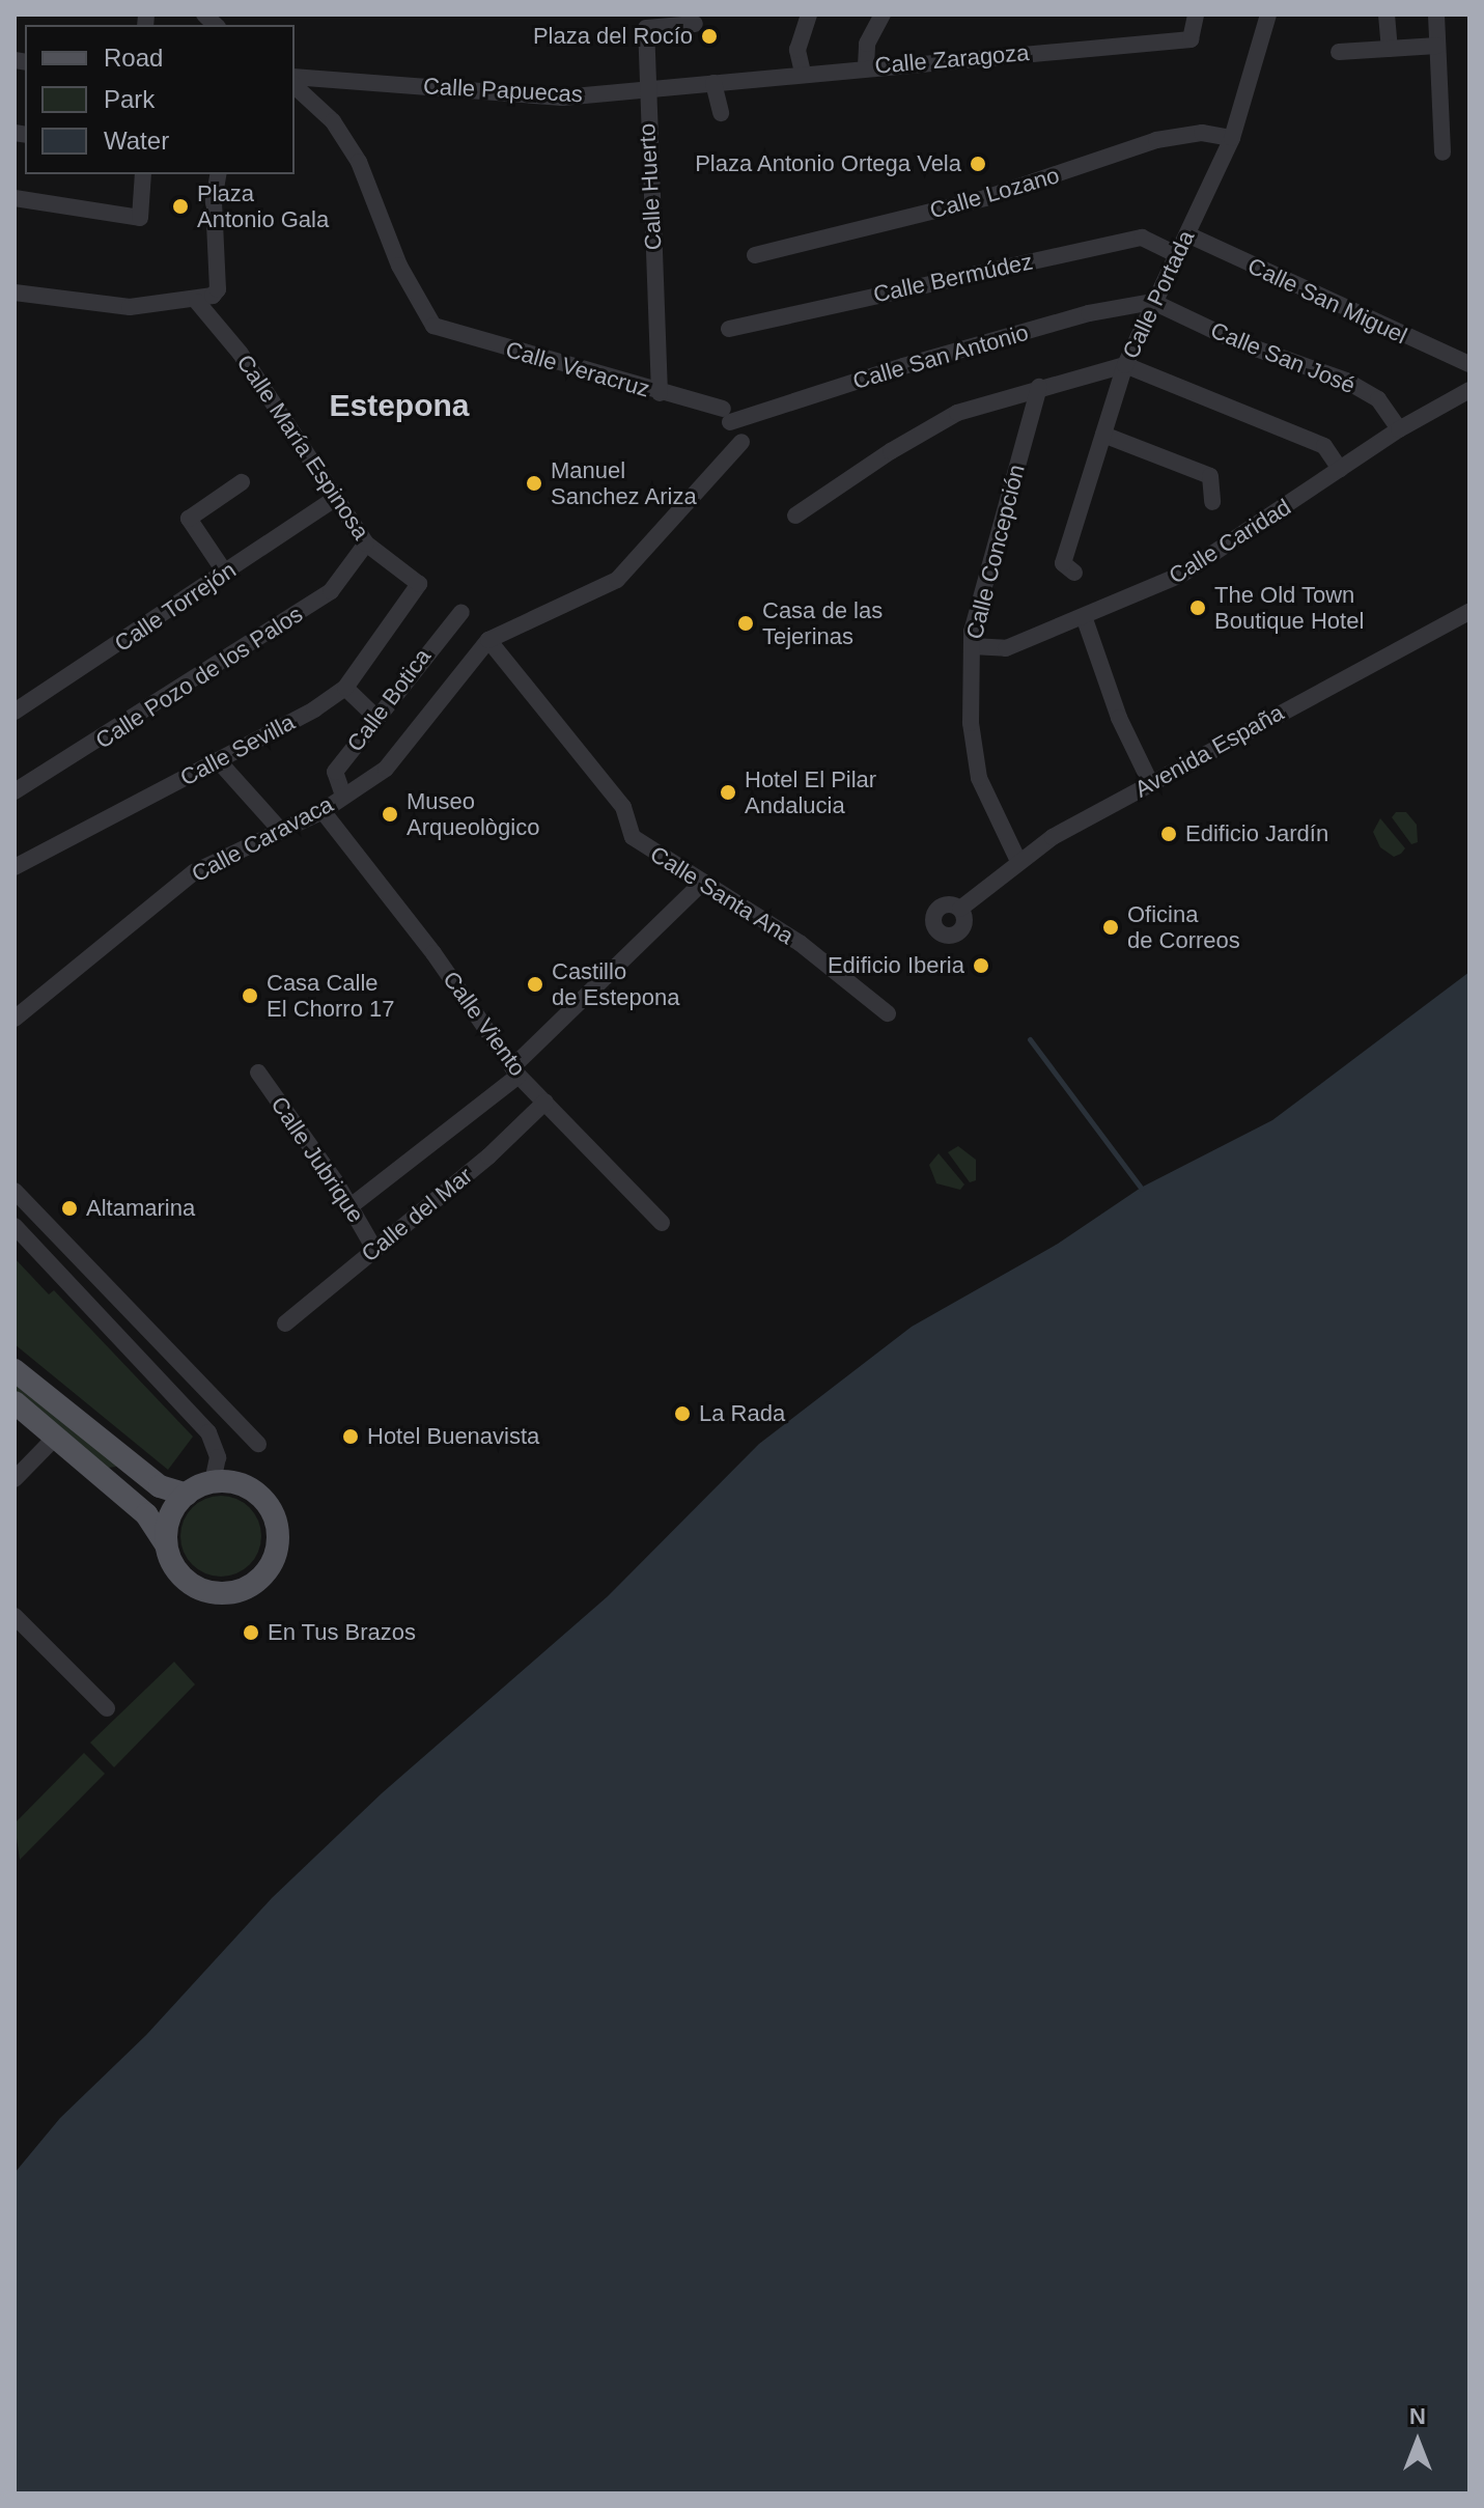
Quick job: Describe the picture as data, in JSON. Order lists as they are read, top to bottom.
{
  "streets": {
    "street": [
      "Calle Zaragoza",
      "Calle Papuecas",
      "Calle Huerto",
      "Calle Lozano",
      "Calle Bermúdez",
      "Calle Portada",
      "Calle San Miguel",
      "Calle San Antonio",
      "Calle San José",
      "Calle Veracruz",
      "Calle María Espinosa",
      "Calle Caridad",
      "Calle Concepción",
      "Calle Torrejón",
      "Calle Pozo de los Palos",
      "Calle Botica",
      "Calle Sevilla",
      "Avenida España",
      "Calle Caravaca",
      "Calle Santa Ana",
      "Calle Viento",
      "Calle Jubrique",
      "Calle del Mar"
    ]
  },
  "crossings": [
    ["Calle Zaragoza", "Calle Papuecas"],
    ["Calle Papuecas", "Calle Huerto"],
    ["Calle Huerto", "Calle Veracruz"],
    ["Calle Lozano", "Calle Portada"],
    ["Calle Bermúdez", "Calle Portada"],
    ["Calle Portada", "Calle San Miguel"],
    ["Calle Portada", "Calle San Antonio"],
    ["Calle Portada", "Calle San José"],
    ["Calle San Antonio", "Calle San José"],
    ["Calle San Antonio", "Calle Veracruz"],
    ["Calle San José", "Calle Caridad"],
    ["Calle María Espinosa", "Calle Torrejón"],
    ["Calle María Espinosa", "Calle Pozo de los Palos"],
    ["Calle María Espinosa", "Calle Sevilla"],
    ["Calle Caridad", "Calle Concepción"],
    ["Calle Concepción", "Avenida España"],
    ["Calle Botica", "Calle Caravaca"],
    ["Calle Caravaca", "Calle Santa Ana"],
    ["Calle Caravaca", "Calle Viento"],
    ["Calle Viento", "Calle del Mar"],
    ["Calle Jubrique", "Calle del Mar"]
  ],
  "districts": ["Estepona"],
  "places": [
    "Plaza del Rocío",
    "Plaza Antonio Ortega Vela",
    "Plaza Antonio Gala",
    "Manuel Sanchez Ariza",
    "The Old Town Boutique Hotel",
    "Casa de las Tejerinas",
    "Hotel El Pilar Andalucia",
    "Museo Arqueològico",
    "Edificio Jardín",
    "Oficina de Correos",
    "Edificio Iberia",
    "Castillo de Estepona",
    "Casa Calle El Chorro 17",
    "Altamarina",
    "La Rada",
    "Hotel Buenavista",
    "En Tus Brazos"
  ],
  "legend": ["Road", "Park", "Water"],
  "north": "top"
}
